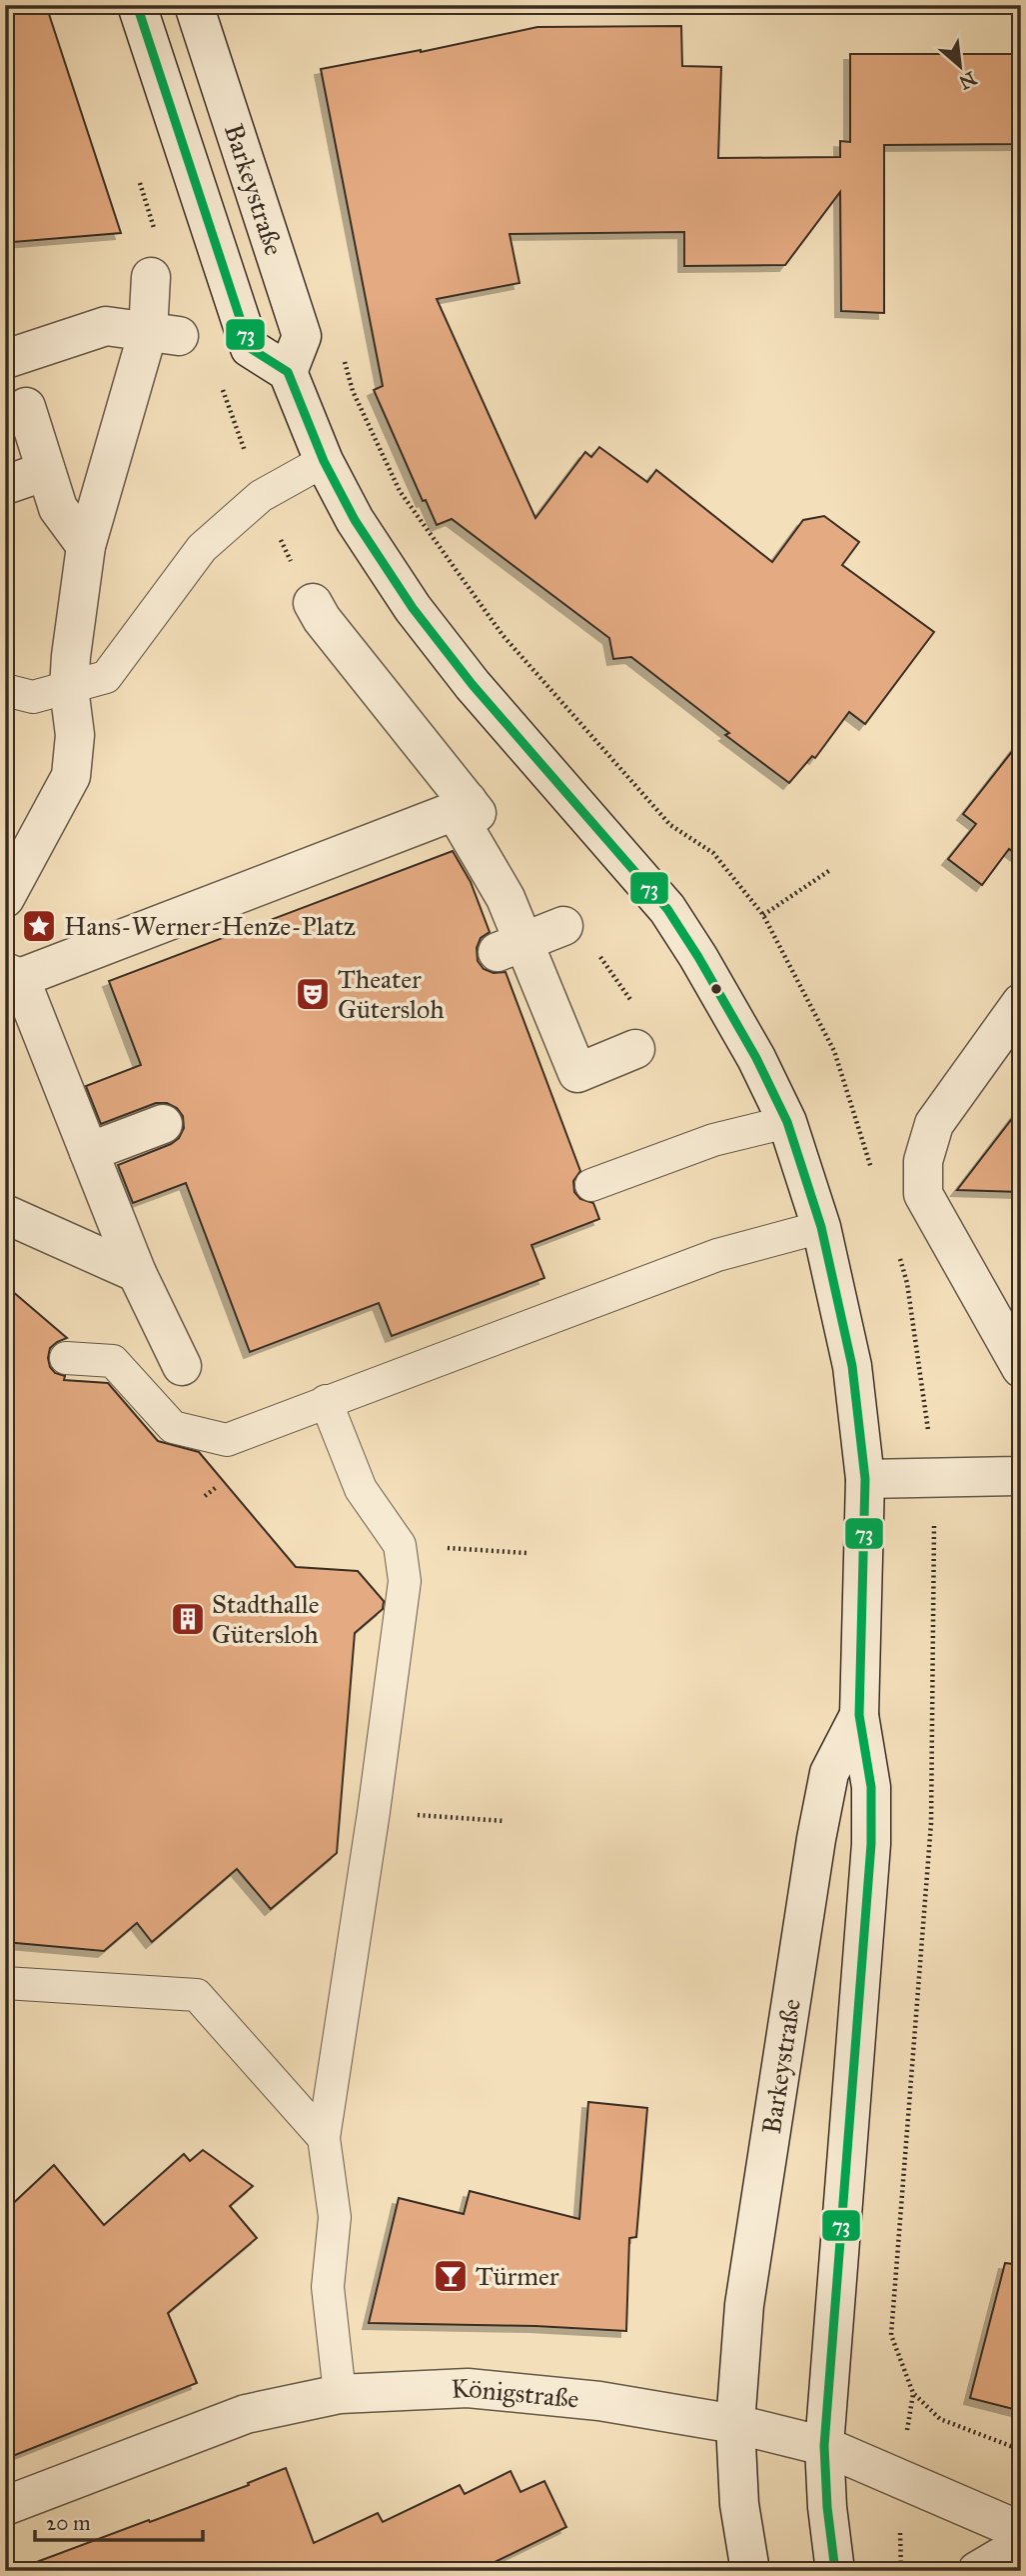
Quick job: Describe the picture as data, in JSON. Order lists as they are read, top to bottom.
{
  "streets": {
    "street": ["Barkeystraße", "Königstraße"]
  },
  "crossings": [
    ["Barkeystraße", "Königstraße"]
  ],
  "places": {
    "place": ["Hans-Werner-Henze-Platz"],
    "theatre": ["Theater Gütersloh"],
    "building": ["Stadthalle Gütersloh"],
    "bar": ["Türmer"]
  },
  "lines": ["transit line 73"],
  "scale_bar": "20 m",
  "north": "bottom right"
}
